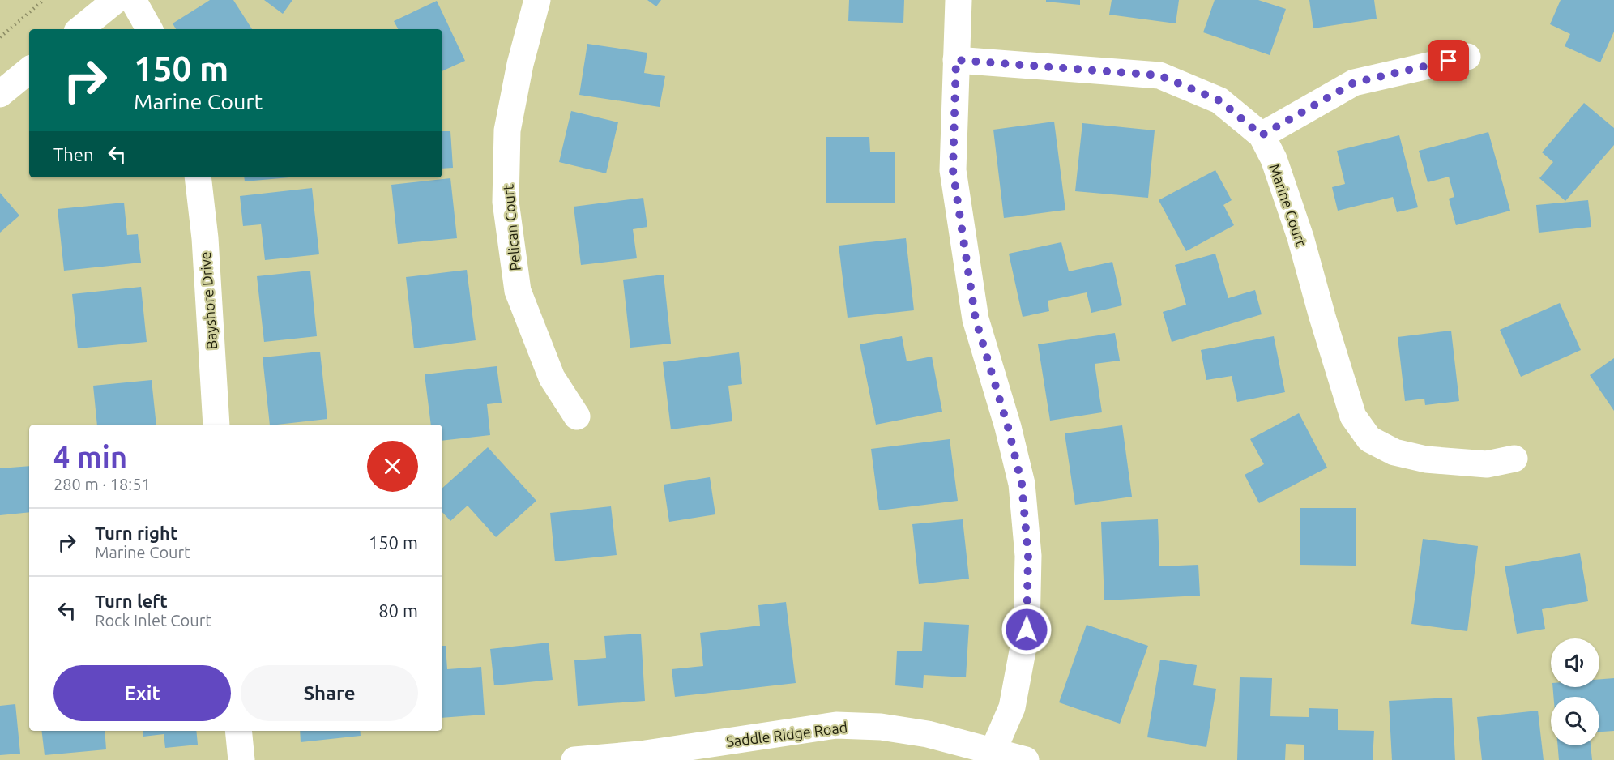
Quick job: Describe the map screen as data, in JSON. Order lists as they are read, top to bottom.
{
  "streets": {
    "street": [
      "Marine Court",
      "Pelican Court",
      "Bayshore Drive",
      "Saddle Ridge Road"
    ]
  },
  "page": {
    "turn": ["150 m", "Marine Court"],
    "then": "Then",
    "heading": ["4 min", "280 m · 18:51"],
    "list": [
      {
        "name": "Turn right",
        "note": "Marine Court",
        "value": "150 m"
      },
      {
        "name": "Turn left",
        "note": "Rock Inlet Court",
        "value": "80 m"
      }
    ],
    "buttons": ["Exit", "Share"]
  }
}
